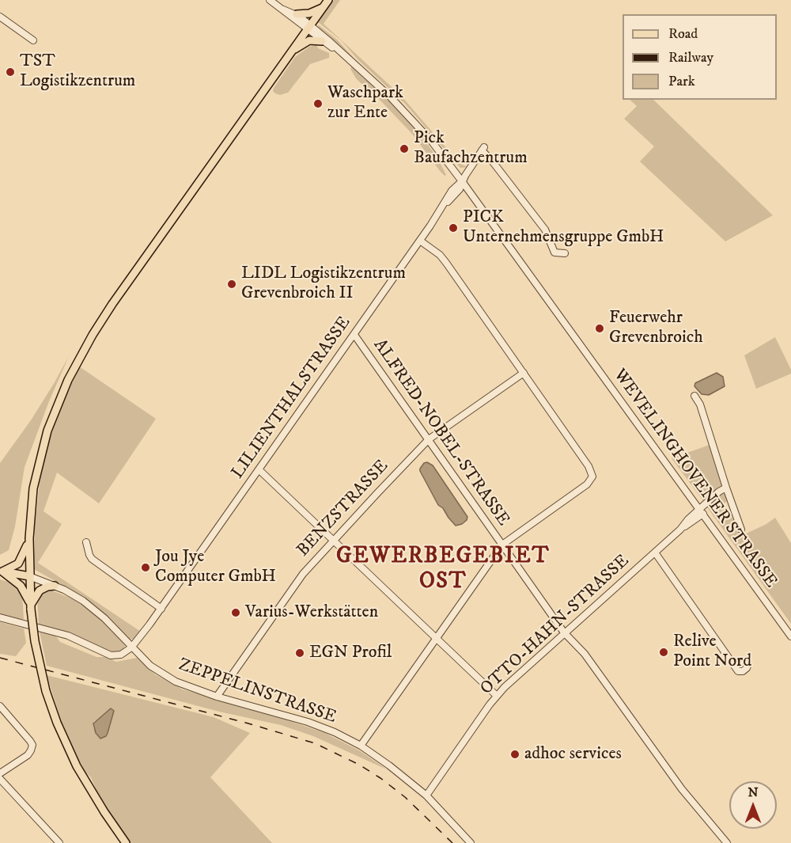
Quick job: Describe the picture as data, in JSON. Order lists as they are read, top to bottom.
{
  "streets": {
    "street": [
      "LILIENTHALSTRASSE",
      "ALFRED-NOBEL-STRASSE",
      "WEVELINGHOVENER STRASSE",
      "BENZSTRASSE",
      "OTTO-HAHN-STRASSE",
      "ZEPPELINSTRASSE"
    ]
  },
  "crossings": [
    ["LILIENTHALSTRASSE", "ALFRED-NOBEL-STRASSE"],
    ["LILIENTHALSTRASSE", "WEVELINGHOVENER STRASSE"],
    ["LILIENTHALSTRASSE", "ZEPPELINSTRASSE"],
    ["ALFRED-NOBEL-STRASSE", "BENZSTRASSE"],
    ["ALFRED-NOBEL-STRASSE", "OTTO-HAHN-STRASSE"],
    ["WEVELINGHOVENER STRASSE", "OTTO-HAHN-STRASSE"],
    ["BENZSTRASSE", "ZEPPELINSTRASSE"],
    ["OTTO-HAHN-STRASSE", "ZEPPELINSTRASSE"]
  ],
  "districts": ["GEWERBEGEBIET OST"],
  "places": [
    "TST Logistikzentrum",
    "Waschpark zur Ente",
    "Pick Baufachzentrum",
    "PICK Unternehmensgruppe GmbH",
    "LIDL Logistikzentrum Grevenbroich II",
    "Feuerwehr Grevenbroich",
    "Jou Jye Computer GmbH",
    "Varius-Werkstätten",
    "Relive Point Nord",
    "EGN Profil",
    "adhoc services"
  ],
  "legend": ["Road", "Railway", "Park"],
  "north": "top"
}
